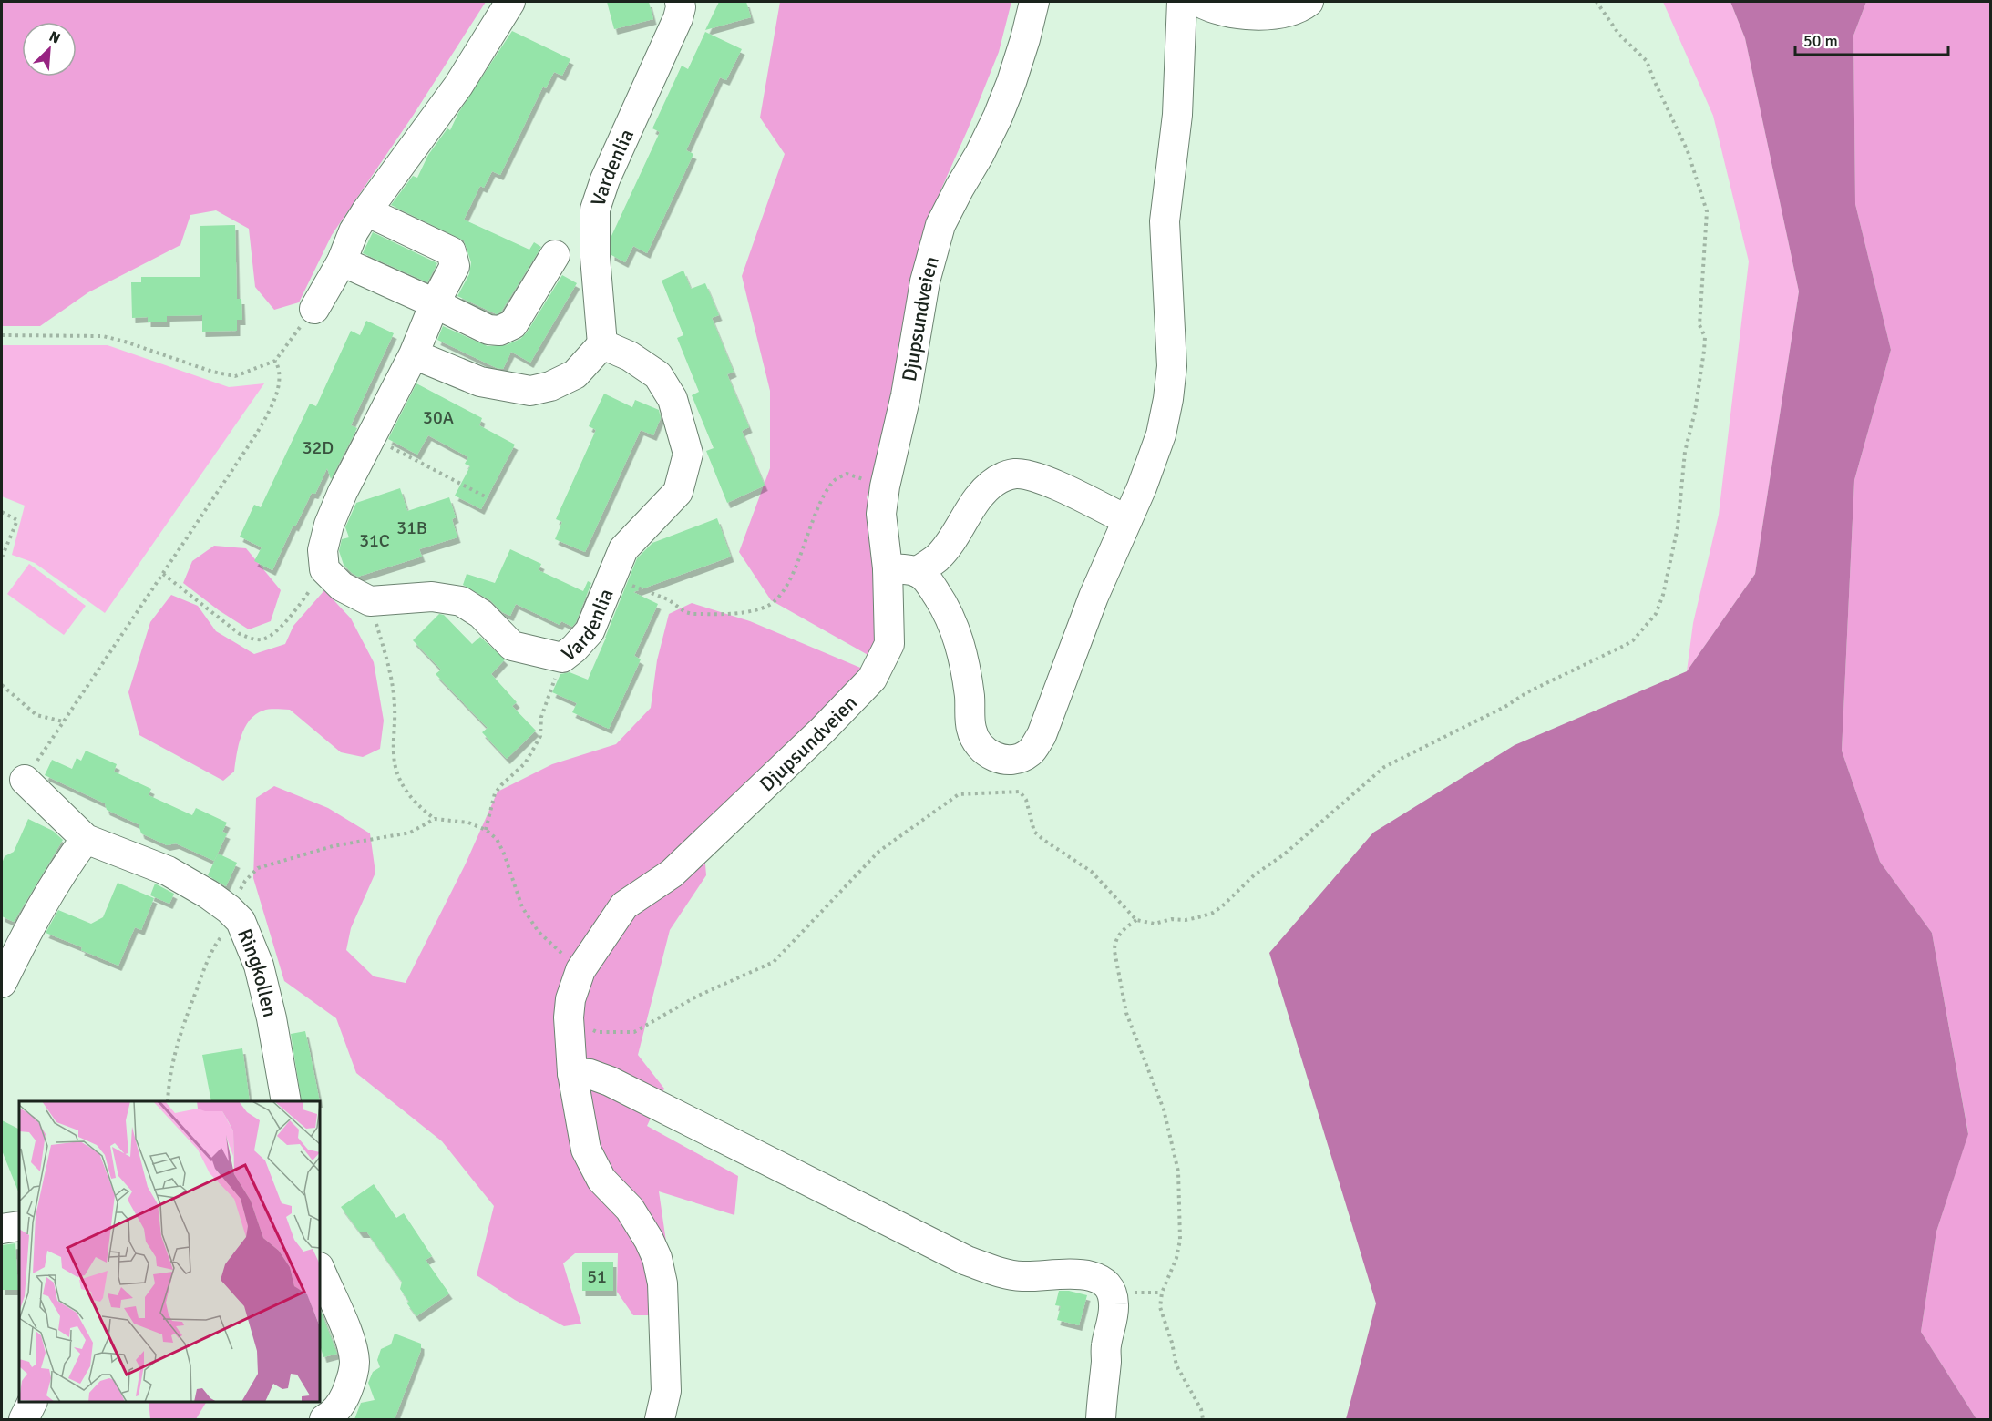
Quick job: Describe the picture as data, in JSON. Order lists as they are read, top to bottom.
{
  "streets": {
    "street": ["Vardenlia", "Djupsundveien", "Ringkollen"]
  },
  "house_numbers": [
    "30A",
    "32D",
    "31B",
    "31C",
    "51"
  ],
  "scale_bar": "50 m",
  "north": "top right"
}
